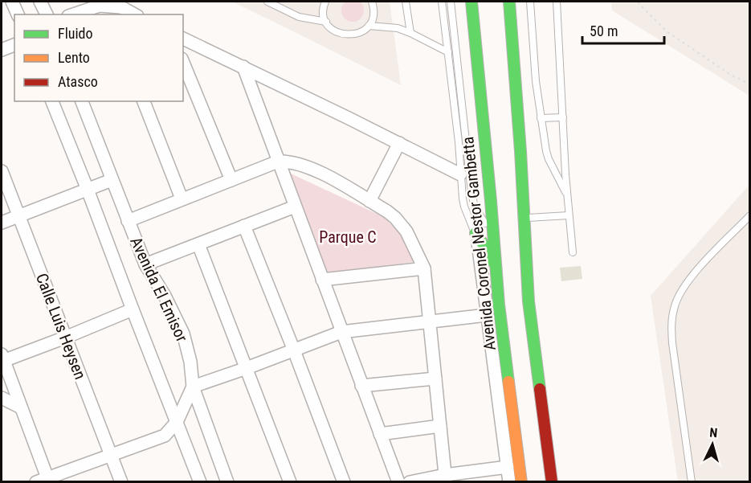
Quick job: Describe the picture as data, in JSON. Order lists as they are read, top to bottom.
{
  "streets": {
    "highway": ["Avenida Coronel Nestor Gambetta"],
    "street": ["Avenida El Emisor", "Calle Luis Heysen"]
  },
  "parks": ["Parque C"],
  "legend": ["Fluido", "Lento", "Atasco"],
  "scale_bar": "50 m",
  "north": "top"
}
